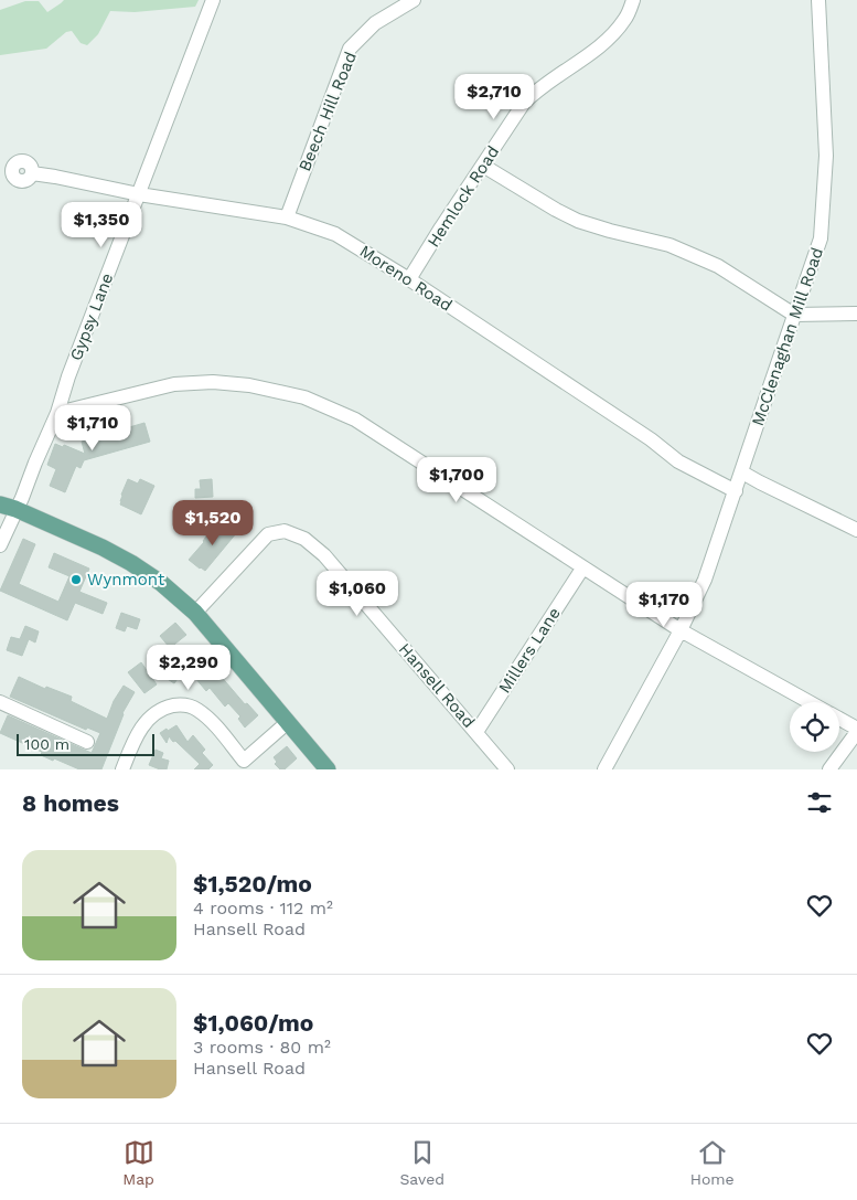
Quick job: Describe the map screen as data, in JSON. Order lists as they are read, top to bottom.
{
  "streets": {
    "street": [
      "Beech Hill Road",
      "Hemlock Road",
      "Moreno Road",
      "Gypsy Lane",
      "McClenaghan Mill Road",
      "Millers Lane",
      "Hansell Road"
    ]
  },
  "crossings": [
    ["Beech Hill Road", "Moreno Road"],
    ["Hemlock Road", "Moreno Road"],
    ["Moreno Road", "Gypsy Lane"],
    ["Moreno Road", "McClenaghan Mill Road"],
    ["Millers Lane", "Hansell Road"]
  ],
  "places": ["Wynmont"],
  "scale_bar": "100 m",
  "page": {
    "price": [
      "$2,710",
      "$1,350",
      "$1,710",
      "$1,700",
      "$1,520",
      "$1,060",
      "$1,170",
      "$2,290"
    ],
    "scale": "100 m",
    "heading": "8 homes",
    "list": [
      {
        "name": "$1,520/mo",
        "note": "4 rooms · 112 m² · Hansell Road"
      },
      {
        "name": "$1,060/mo",
        "note": "3 rooms · 80 m² · Hansell Road"
      }
    ],
    "tabs": ["Map", "Saved", "Home"]
  }
}
